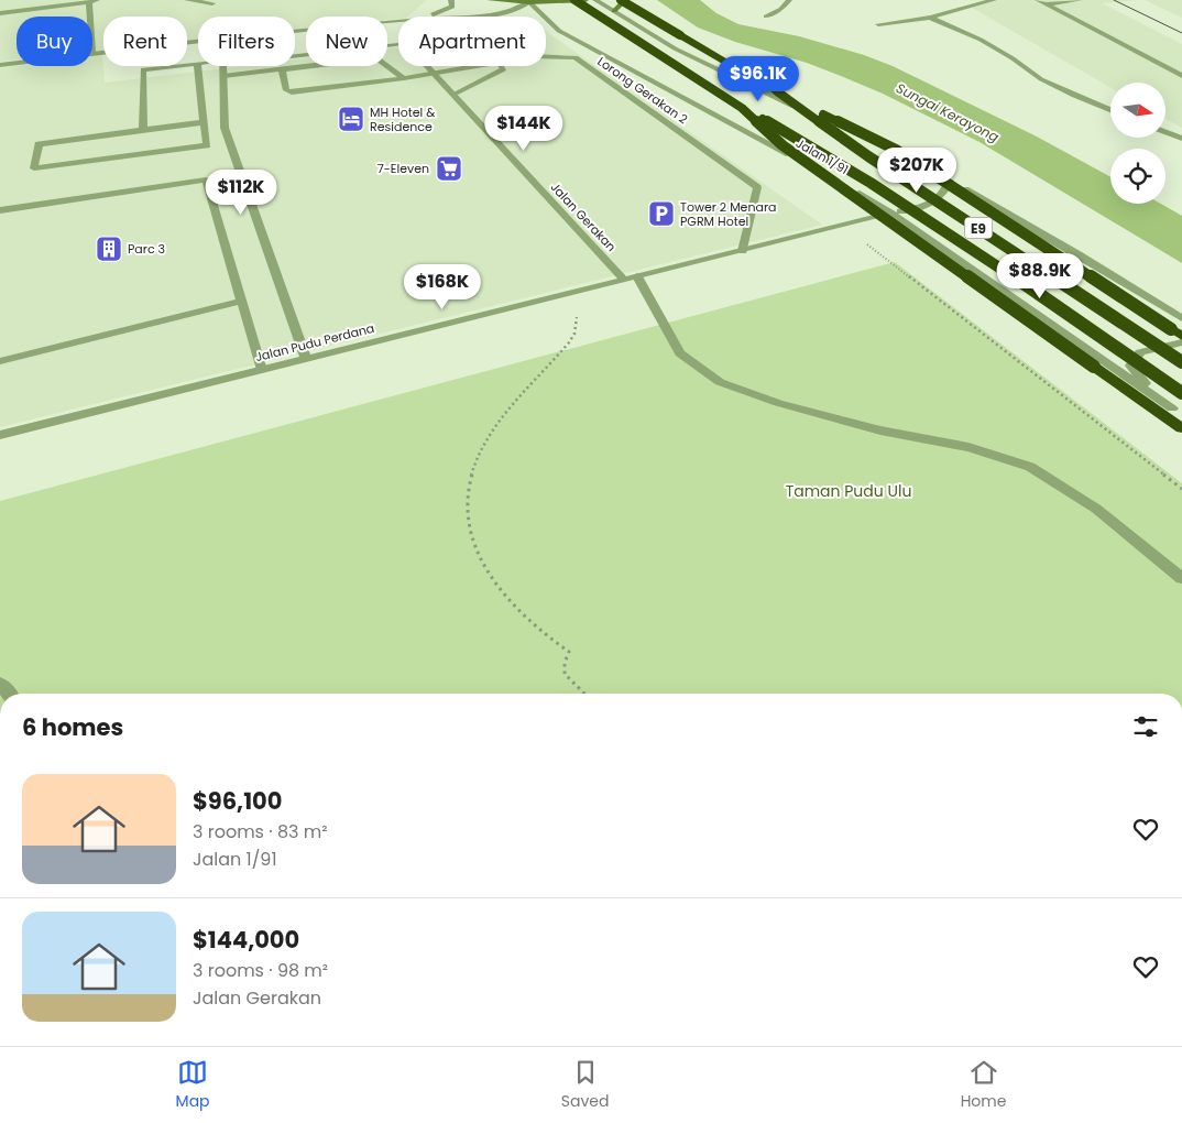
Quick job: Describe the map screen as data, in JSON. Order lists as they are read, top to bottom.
{
  "streets": {
    "highway": ["E9"],
    "street": [
      "Lorong Gerakan 2",
      "Jalan 1/91",
      "Jalan Gerakan",
      "Jalan Pudu Perdana"
    ]
  },
  "crossings": [
    ["Lorong Gerakan 2", "Jalan Gerakan"],
    ["Lorong Gerakan 2", "Jalan Pudu Perdana"],
    ["Jalan 1/91", "Jalan Pudu Perdana"],
    ["Jalan Gerakan", "Jalan Pudu Perdana"]
  ],
  "water": ["Sungai Kerayong"],
  "parks": ["Taman Pudu Ulu"],
  "places": {
    "hotel": ["MH Hotel & Residence"],
    "supermarket": ["7-Eleven"],
    "parking": ["Tower 2 Menara PGRM Hotel"],
    "building": ["Parc 3"]
  },
  "north": "right",
  "page": {
    "chip": [
      "Buy",
      "Rent",
      "Filters",
      "New",
      "Apartment"
    ],
    "price": [
      "$96.1K",
      "$144K",
      "$207K",
      "$112K",
      "$88.9K",
      "$168K"
    ],
    "heading": "6 homes",
    "list": [
      {
        "name": "$96,100",
        "note": "3 rooms · 83 m² · Jalan 1/91"
      },
      {
        "name": "$144,000",
        "note": "3 rooms · 98 m² · Jalan Gerakan"
      }
    ],
    "tabs": ["Map", "Saved", "Home"]
  }
}
